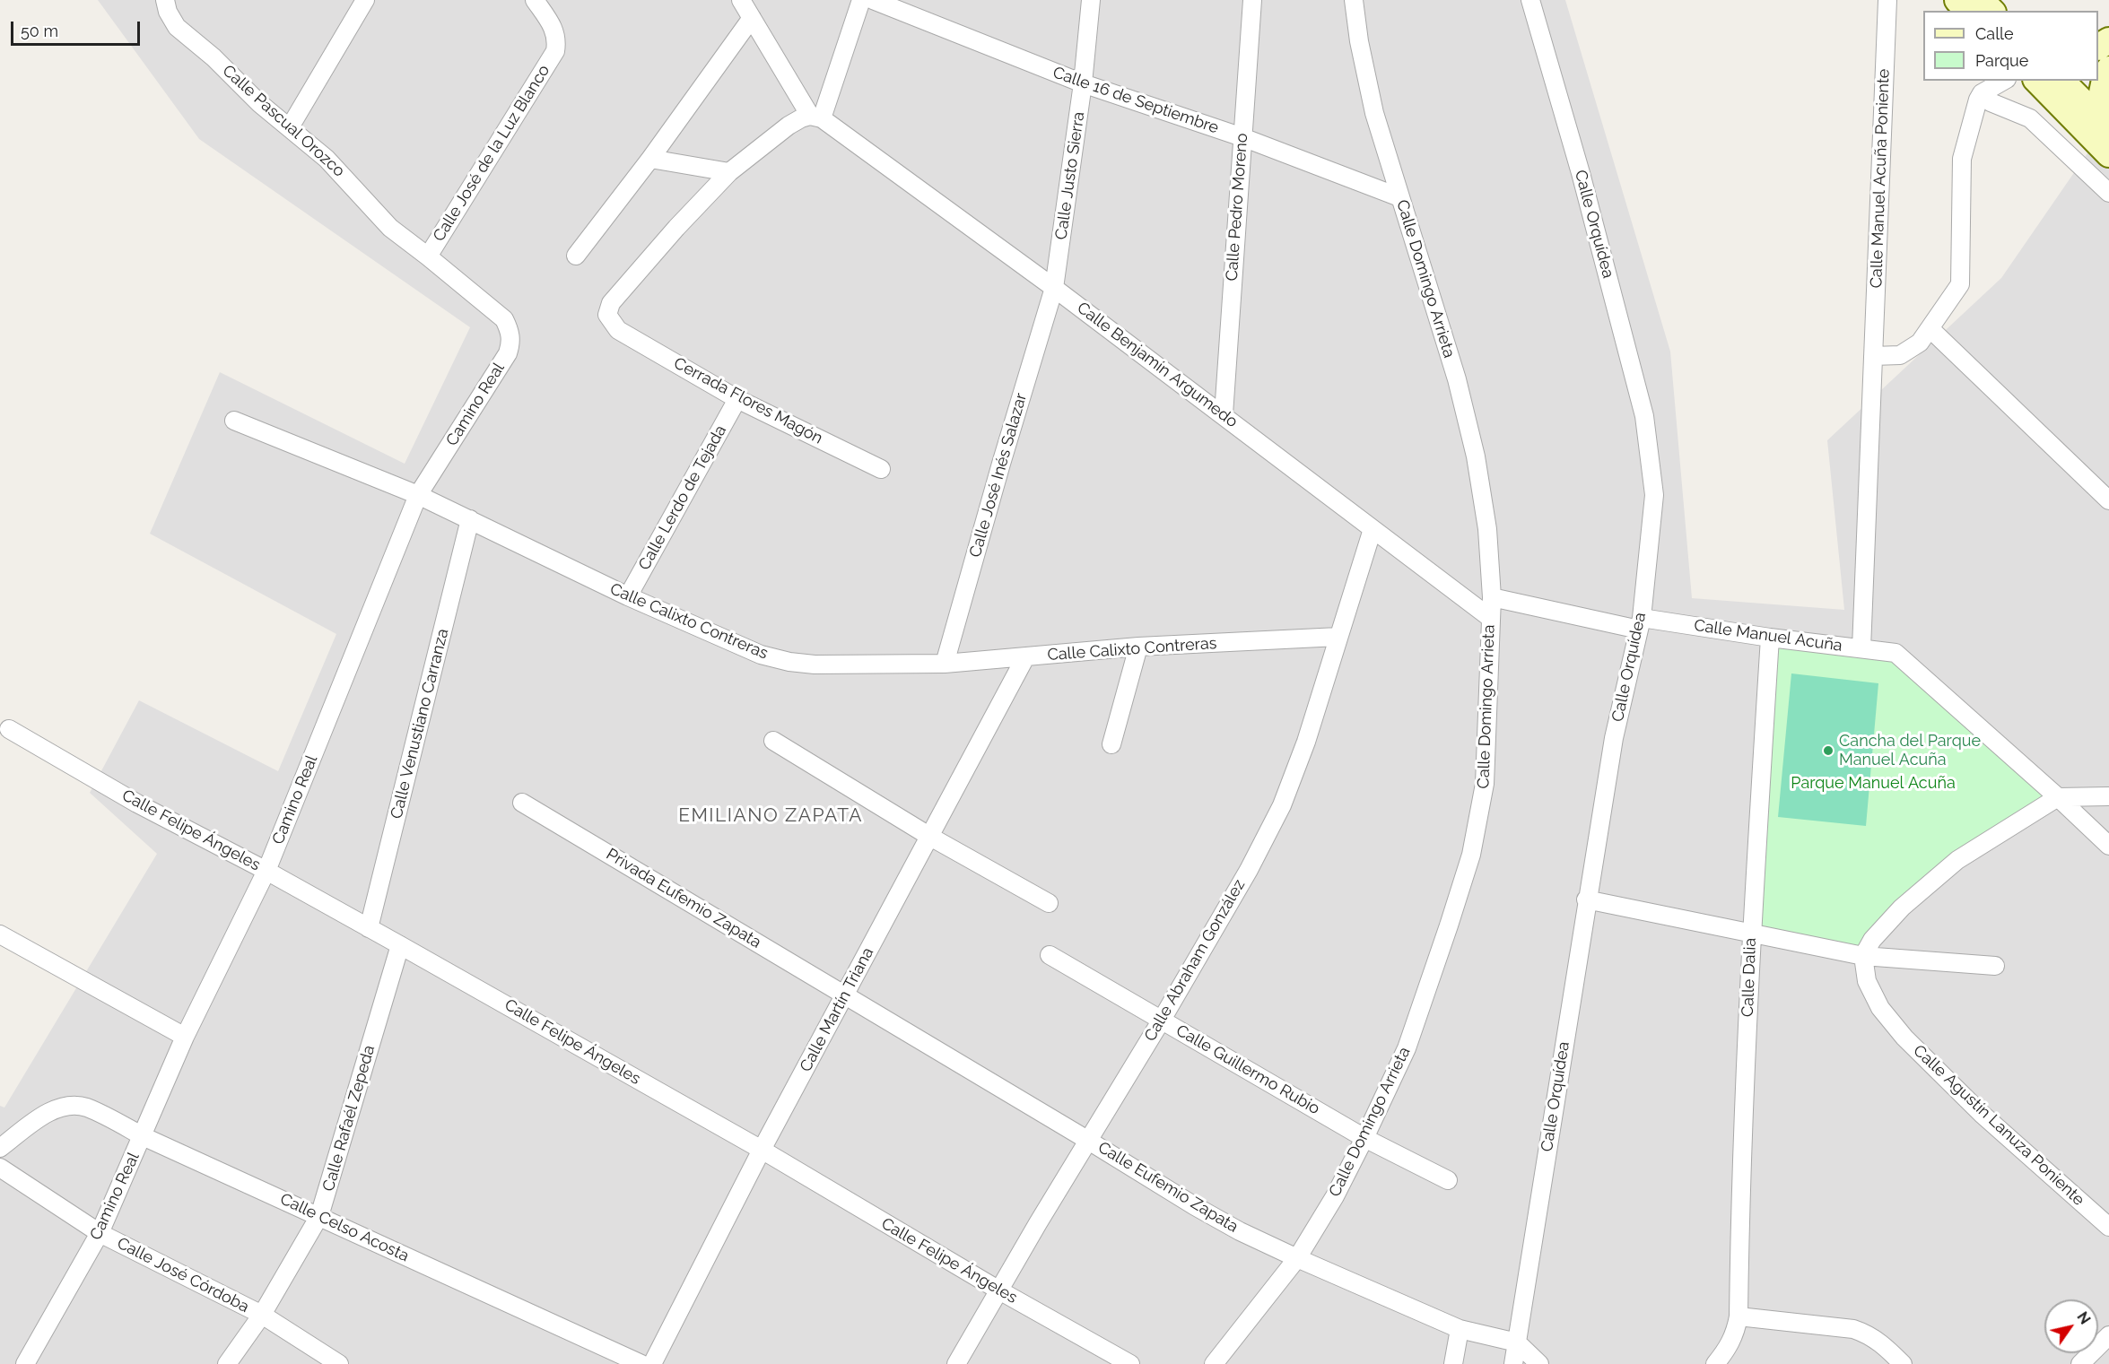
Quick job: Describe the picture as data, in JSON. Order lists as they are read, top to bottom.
{
  "streets": {
    "street": [
      "Calle 16 de Septiembre",
      "Calle Pascual Orozco",
      "Calle José de la Luz Blanco",
      "Calle Justo Sierra",
      "Calle Manuel Acuña Poniente",
      "Calle Pedro Moreno",
      "Calle Orquídea",
      "Calle Domingo Arrieta",
      "Calle Benjamín Argumedo",
      "Cerrada Flores Magón",
      "Camino Real",
      "Calle José Inés Salazar",
      "Calle Lerdo de Tejada",
      "Calle Calixto Contreras",
      "Calle Manuel Acuña",
      "Calle Venustiano Carranza",
      "Calle Felipe Ángeles",
      "Privada Eufemio Zapata",
      "Calle Abraham González",
      "Calle Dalia",
      "Calle Martín Triana",
      "Calle Guillermo Rubio",
      "Calle Rafaél Zepeda",
      "Calle Agustín Lanuza Poniente",
      "Calle Eufemio Zapata",
      "Calle Celso Acosta",
      "Calle José Córdoba"
    ]
  },
  "crossings": [
    ["Calle 16 de Septiembre", "Calle Justo Sierra"],
    ["Calle 16 de Septiembre", "Calle Pedro Moreno"],
    ["Calle 16 de Septiembre", "Calle Domingo Arrieta"],
    ["Calle Pascual Orozco", "Calle José de la Luz Blanco"],
    ["Calle Pascual Orozco", "Camino Real"],
    ["Calle Justo Sierra", "Calle Benjamín Argumedo"],
    ["Calle Justo Sierra", "Calle José Inés Salazar"],
    ["Calle Manuel Acuña Poniente", "Calle Manuel Acuña"],
    ["Calle Pedro Moreno", "Calle Benjamín Argumedo"],
    ["Calle Orquídea", "Calle Manuel Acuña"],
    ["Calle Orquídea", "Calle Eufemio Zapata"],
    ["Calle Domingo Arrieta", "Calle Benjamín Argumedo"],
    ["Calle Domingo Arrieta", "Calle Manuel Acuña"],
    ["Calle Domingo Arrieta", "Calle Guillermo Rubio"],
    ["Calle Domingo Arrieta", "Calle Eufemio Zapata"],
    ["Calle Benjamín Argumedo", "Calle José Inés Salazar"],
    ["Calle Benjamín Argumedo", "Calle Abraham González"],
    ["Cerrada Flores Magón", "Calle Lerdo de Tejada"],
    ["Camino Real", "Calle Calixto Contreras"],
    ["Camino Real", "Calle Felipe Ángeles"],
    ["Camino Real", "Calle Celso Acosta"],
    ["Camino Real", "Calle José Córdoba"],
    ["Calle José Inés Salazar", "Calle Calixto Contreras"],
    ["Calle Lerdo de Tejada", "Calle Calixto Contreras"],
    ["Calle Calixto Contreras", "Calle Venustiano Carranza"],
    ["Calle Calixto Contreras", "Calle Abraham González"],
    ["Calle Calixto Contreras", "Calle Martín Triana"],
    ["Calle Manuel Acuña", "Calle Dalia"],
    ["Calle Venustiano Carranza", "Calle Felipe Ángeles"],
    ["Calle Felipe Ángeles", "Calle Abraham González"],
    ["Calle Felipe Ángeles", "Calle Martín Triana"],
    ["Calle Felipe Ángeles", "Calle Rafaél Zepeda"],
    ["Privada Eufemio Zapata", "Calle Martín Triana"],
    ["Privada Eufemio Zapata", "Calle Eufemio Zapata"],
    ["Calle Abraham González", "Calle Guillermo Rubio"],
    ["Calle Abraham González", "Calle Eufemio Zapata"],
    ["Calle Martín Triana", "Calle Eufemio Zapata"],
    ["Calle Rafaél Zepeda", "Calle Celso Acosta"],
    ["Calle Rafaél Zepeda", "Calle José Córdoba"]
  ],
  "districts": ["EMILIANO ZAPATA"],
  "parks": ["Parque Manuel Acuña"],
  "places": ["Cancha del Parque Manuel Acuña"],
  "legend": ["Calle", "Parque"],
  "scale_bar": "50 m",
  "north": "top right"
}
